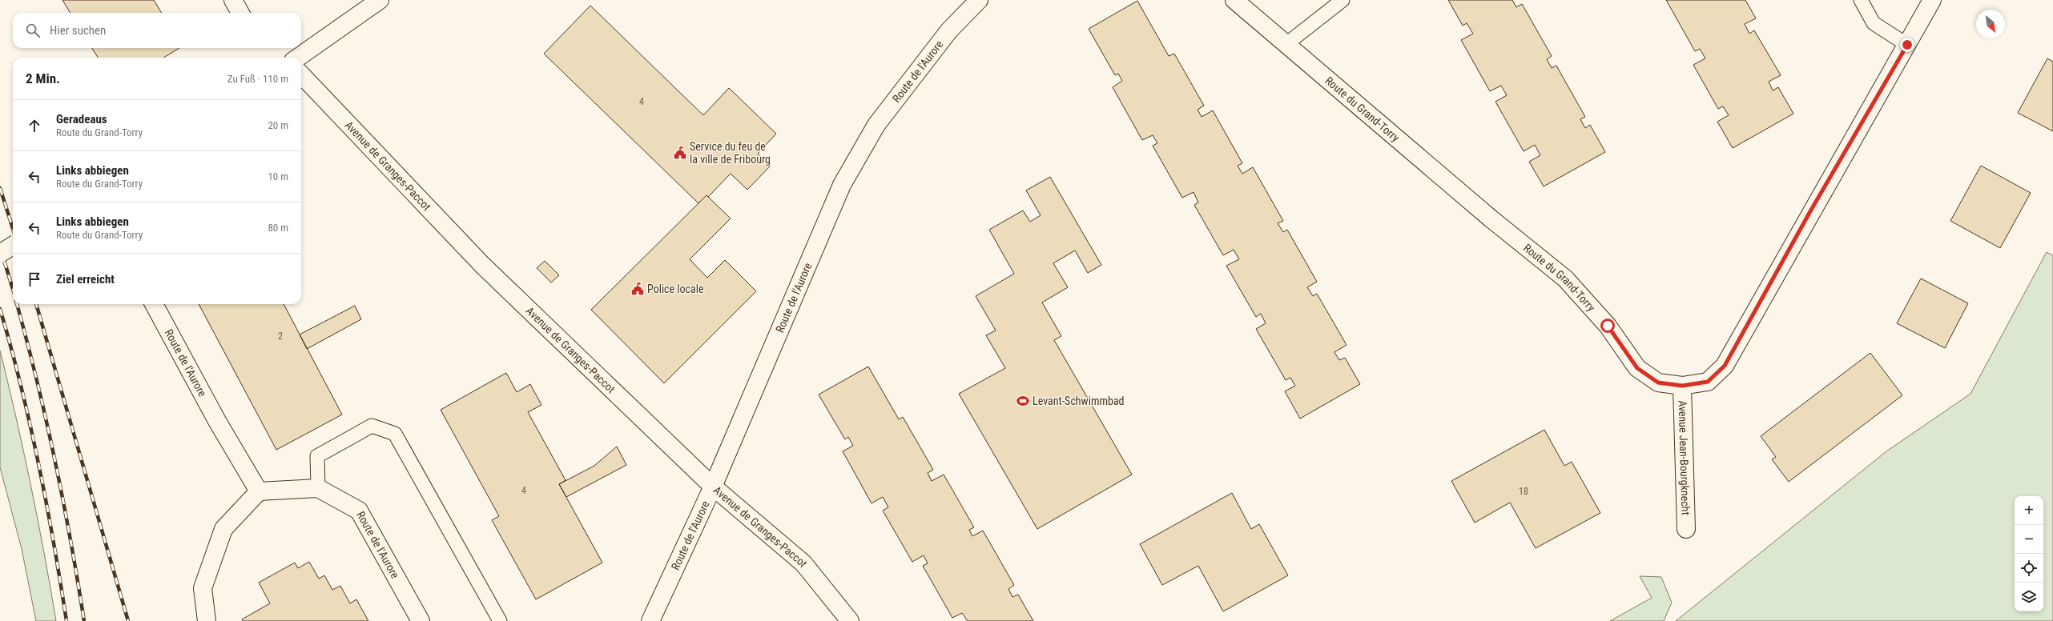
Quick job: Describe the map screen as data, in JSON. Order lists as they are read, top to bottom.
{
  "streets": {
    "street": [
      "Route de l'Aurore",
      "Route du Grand-Torry",
      "Avenue de Granges-Paccot",
      "Avenue Jean-Bourgknecht"
    ]
  },
  "crossings": [
    ["Route de l'Aurore", "Avenue de Granges-Paccot"],
    ["Route du Grand-Torry", "Avenue Jean-Bourgknecht"]
  ],
  "places": {
    "public building": ["Service du feu de la ville de Fribourg", "Police locale"],
    "sports": ["Levant-Schwimmbad"]
  },
  "house_numbers": [
    "4",
    "2",
    "4",
    "18"
  ],
  "north": "bottom right",
  "page": {
    "search": "Hier suchen",
    "heading": ["2 Min.", "Zu Fuß · 110 m"],
    "list": [
      ["Geradeaus", "Route du Grand-Torry", "20 m"],
      ["Links abbiegen", "Route du Grand-Torry", "10 m"],
      ["Links abbiegen", "Route du Grand-Torry", "80 m"],
      "Ziel erreicht"
    ],
    "map_buttons": ["+", "−"]
  }
}
